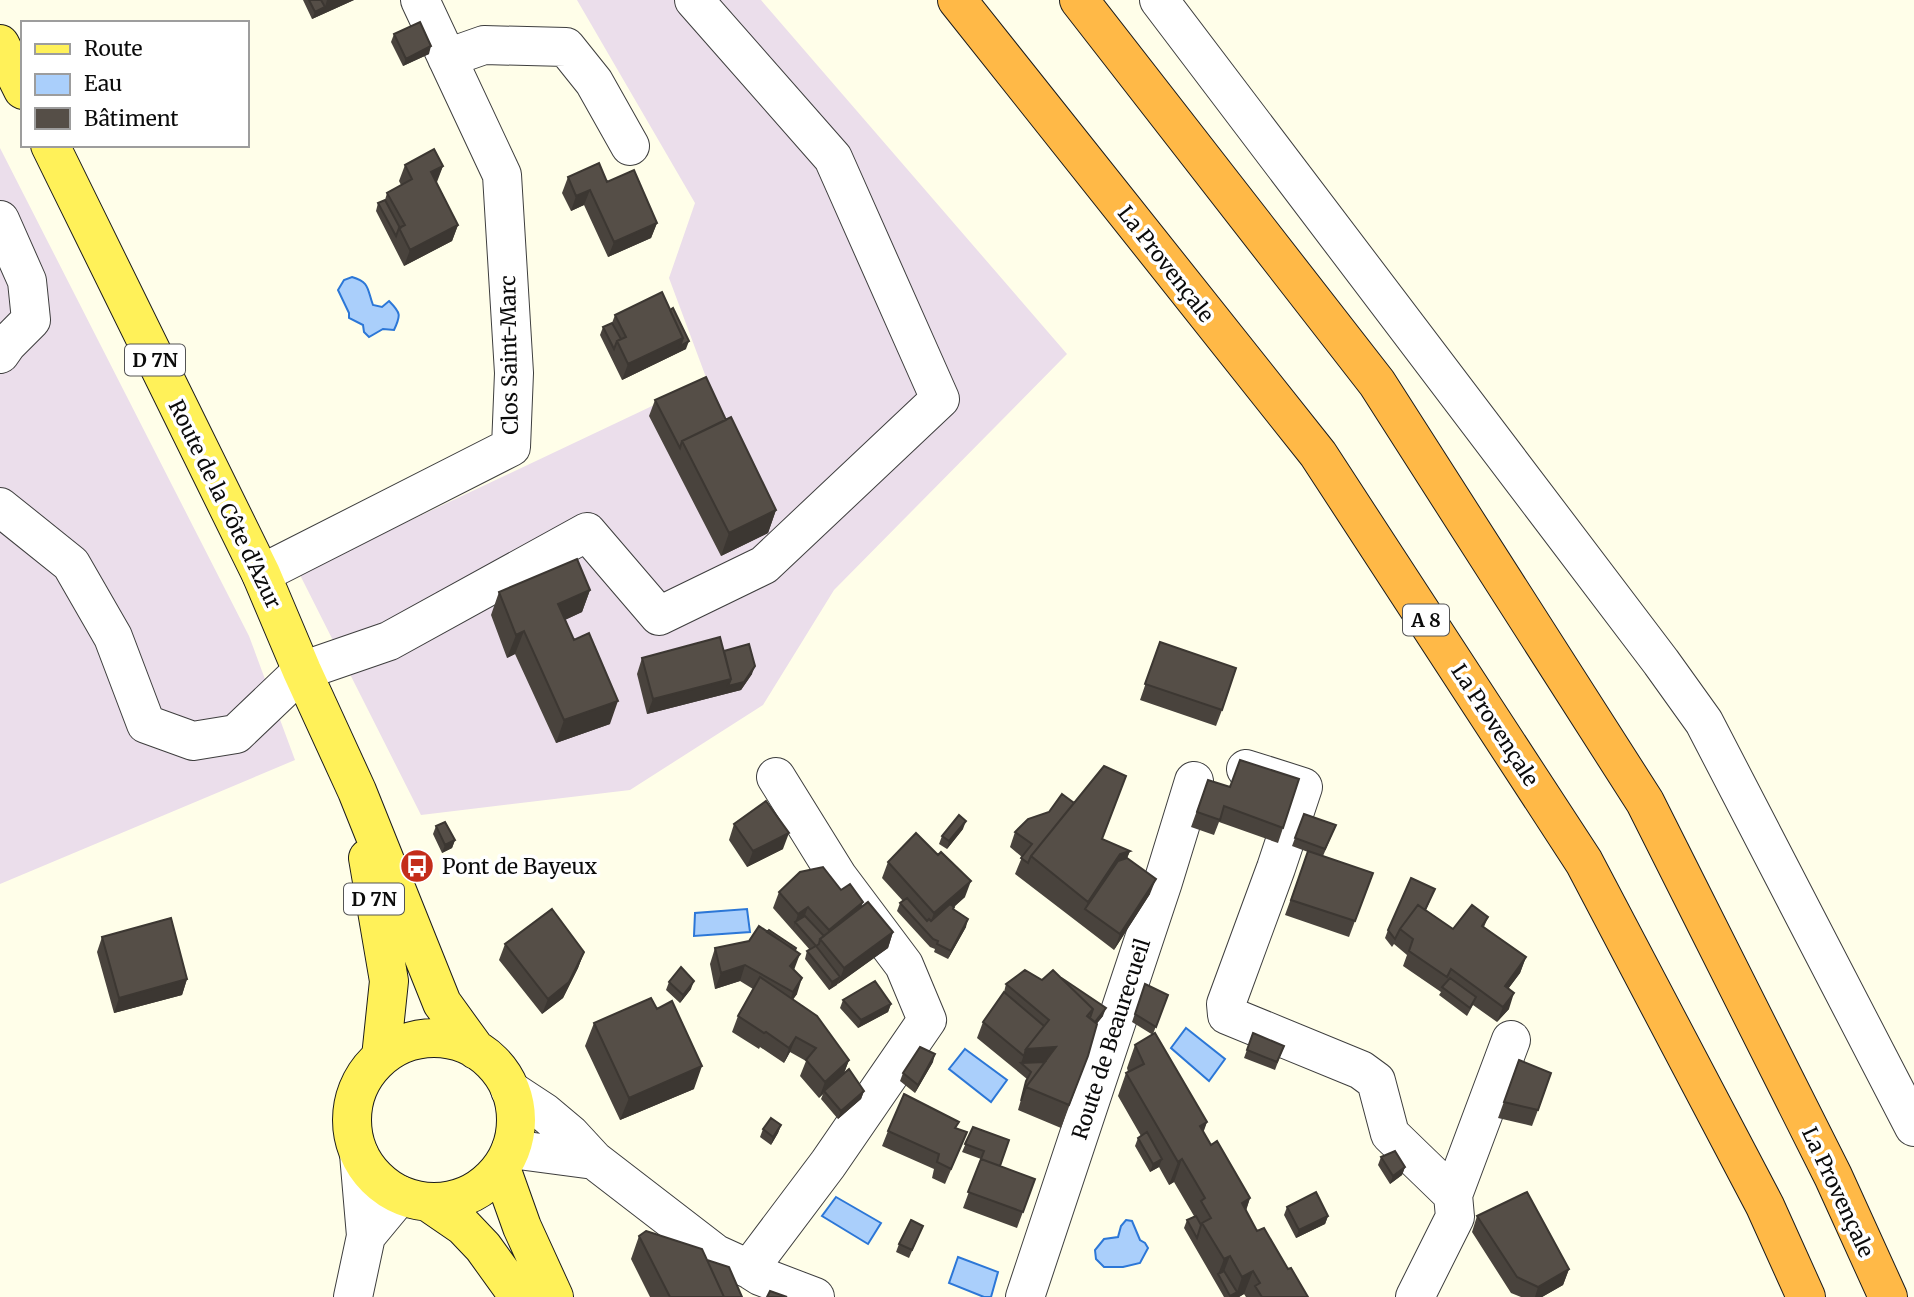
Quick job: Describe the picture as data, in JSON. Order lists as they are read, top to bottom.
{
  "streets": {
    "highway": ["La Provençale", "A 8"],
    "main road": ["D 7N", "Route de la Côte d'Azur"],
    "street": ["Clos Saint-Marc", "Route de Beaurecueil"]
  },
  "crossings": [
    ["Clos Saint-Marc", "Route de la Côte d'Azur"]
  ],
  "places": {
    "bus stop": ["Pont de Bayeux"]
  },
  "legend": ["Route", "Eau", "Bâtiment"]
}
